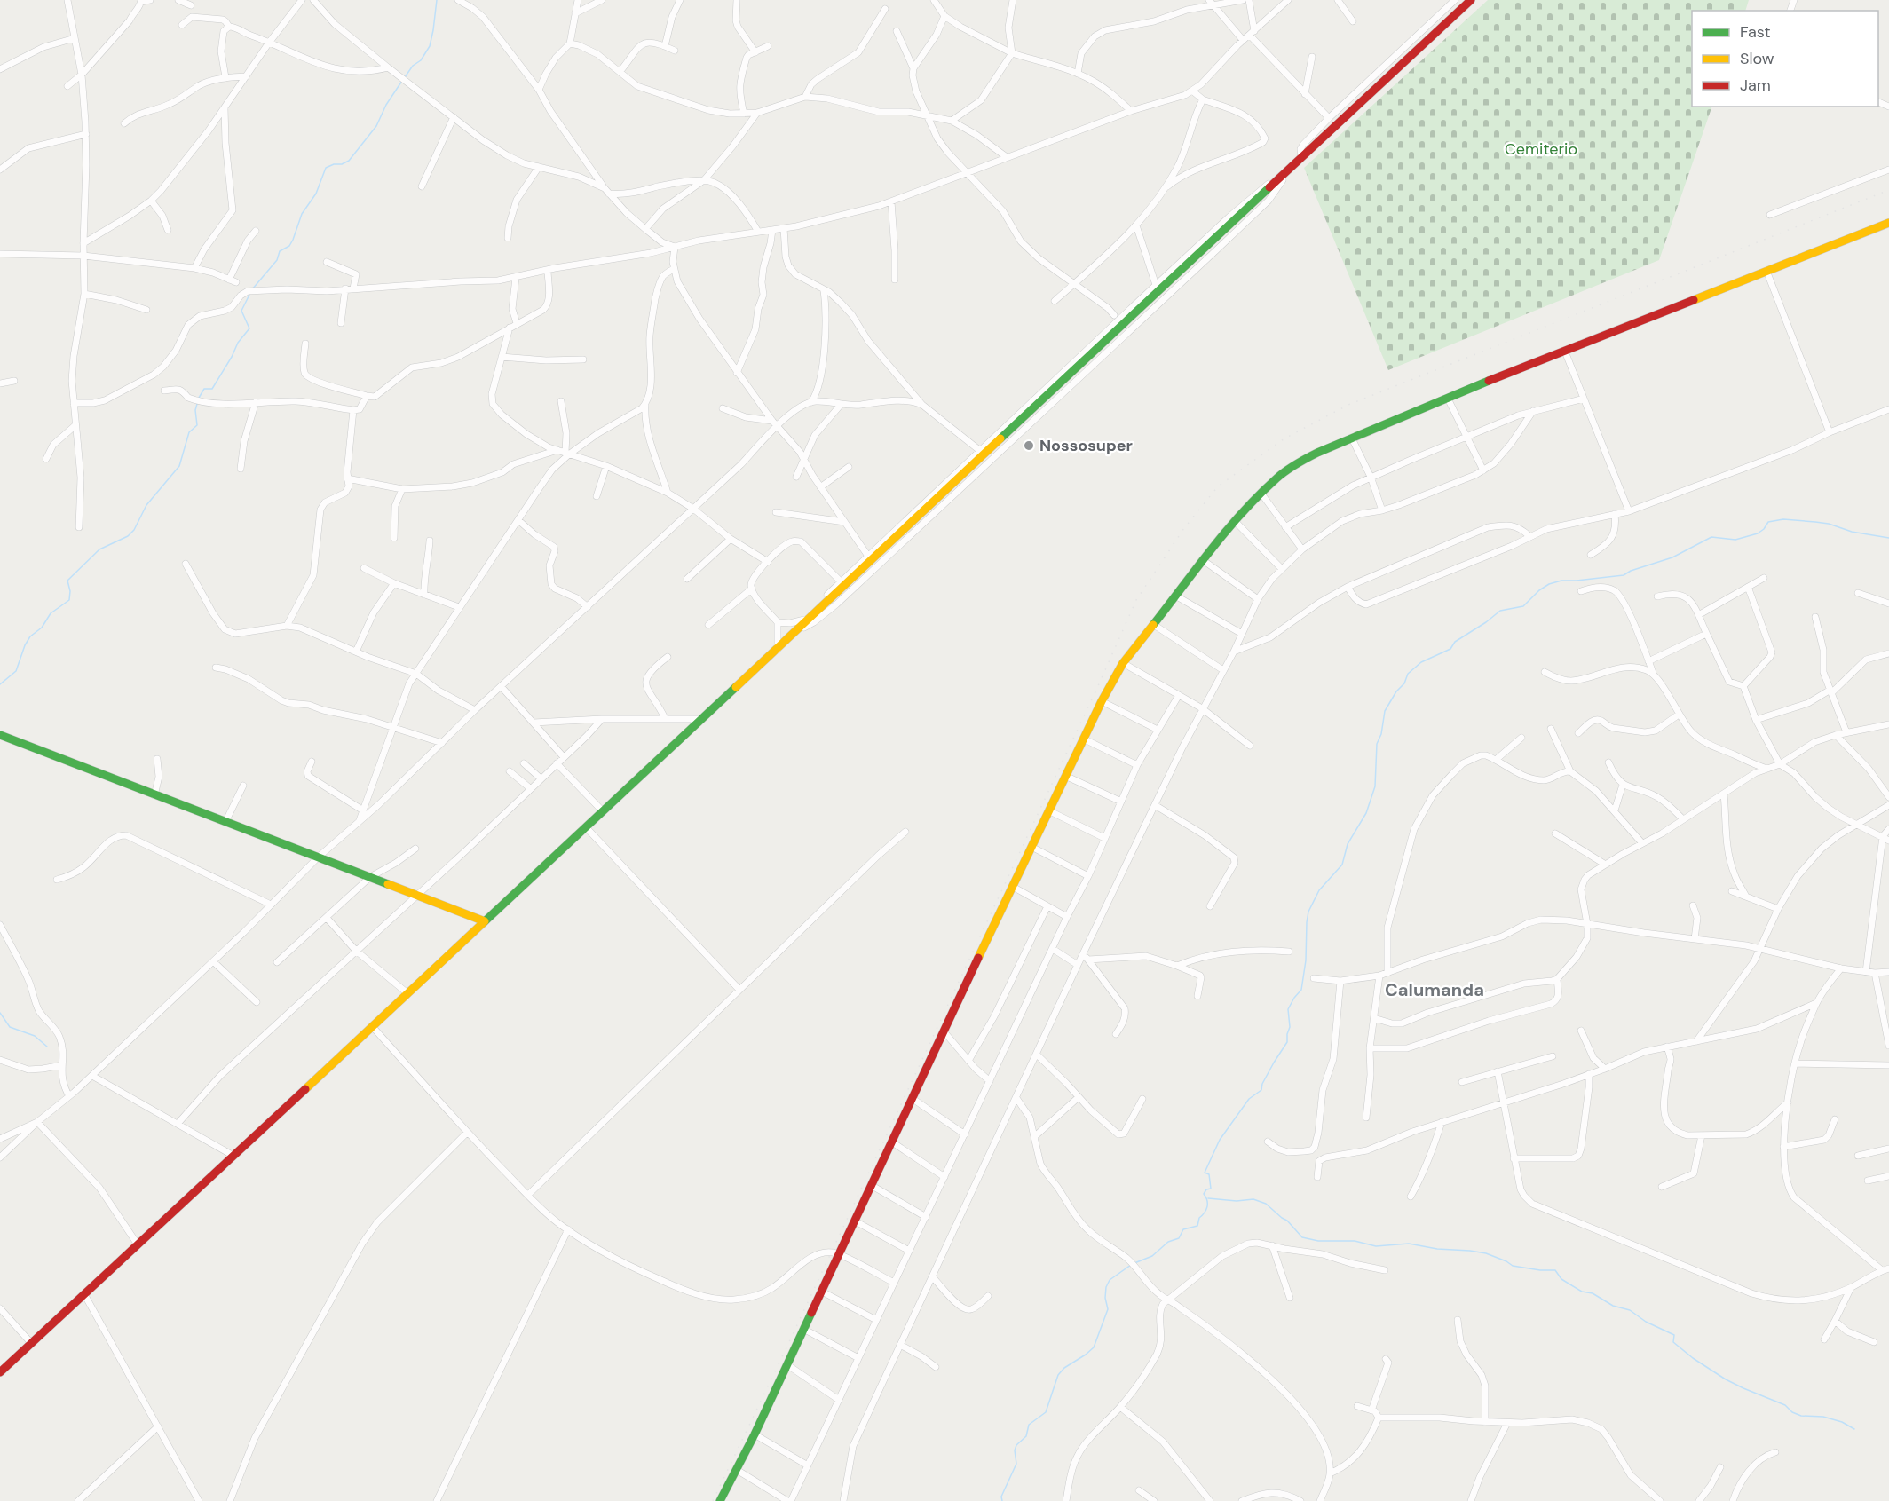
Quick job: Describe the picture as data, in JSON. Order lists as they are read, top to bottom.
{
  "districts": ["Calumanda"],
  "parks": ["Cemiterio"],
  "places": ["Nossosuper"],
  "legend": ["Fast", "Slow", "Jam"]
}
